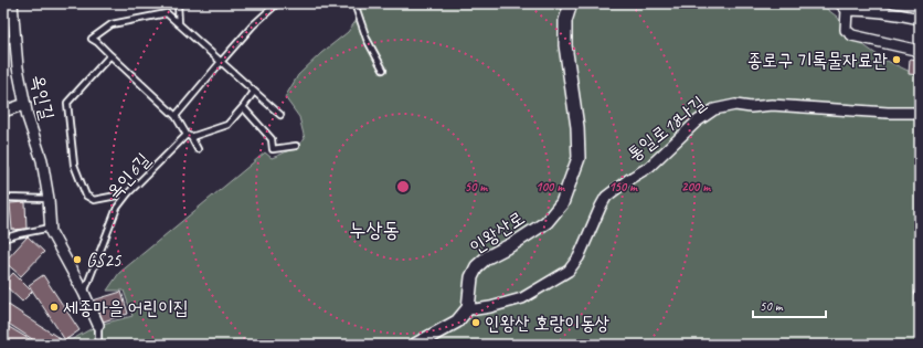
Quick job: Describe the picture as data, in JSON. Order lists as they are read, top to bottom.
{
  "streets": {
    "street": ["옥인길", "통일로18나길", "인왕산로"],
    "lane": ["옥인6길"]
  },
  "crossings": [
    ["옥인길", "옥인6길"],
    ["통일로18나길", "인왕산로"]
  ],
  "districts": ["누상동"],
  "places": [
    "종로구 기록물자료관",
    "GS25",
    "세종마을 어린이집",
    "인왕산 호랑이동상"
  ],
  "scale_bar": "50 m",
  "rings": [
    "50 m",
    "100 m",
    "150 m",
    "200 m"
  ]
}
